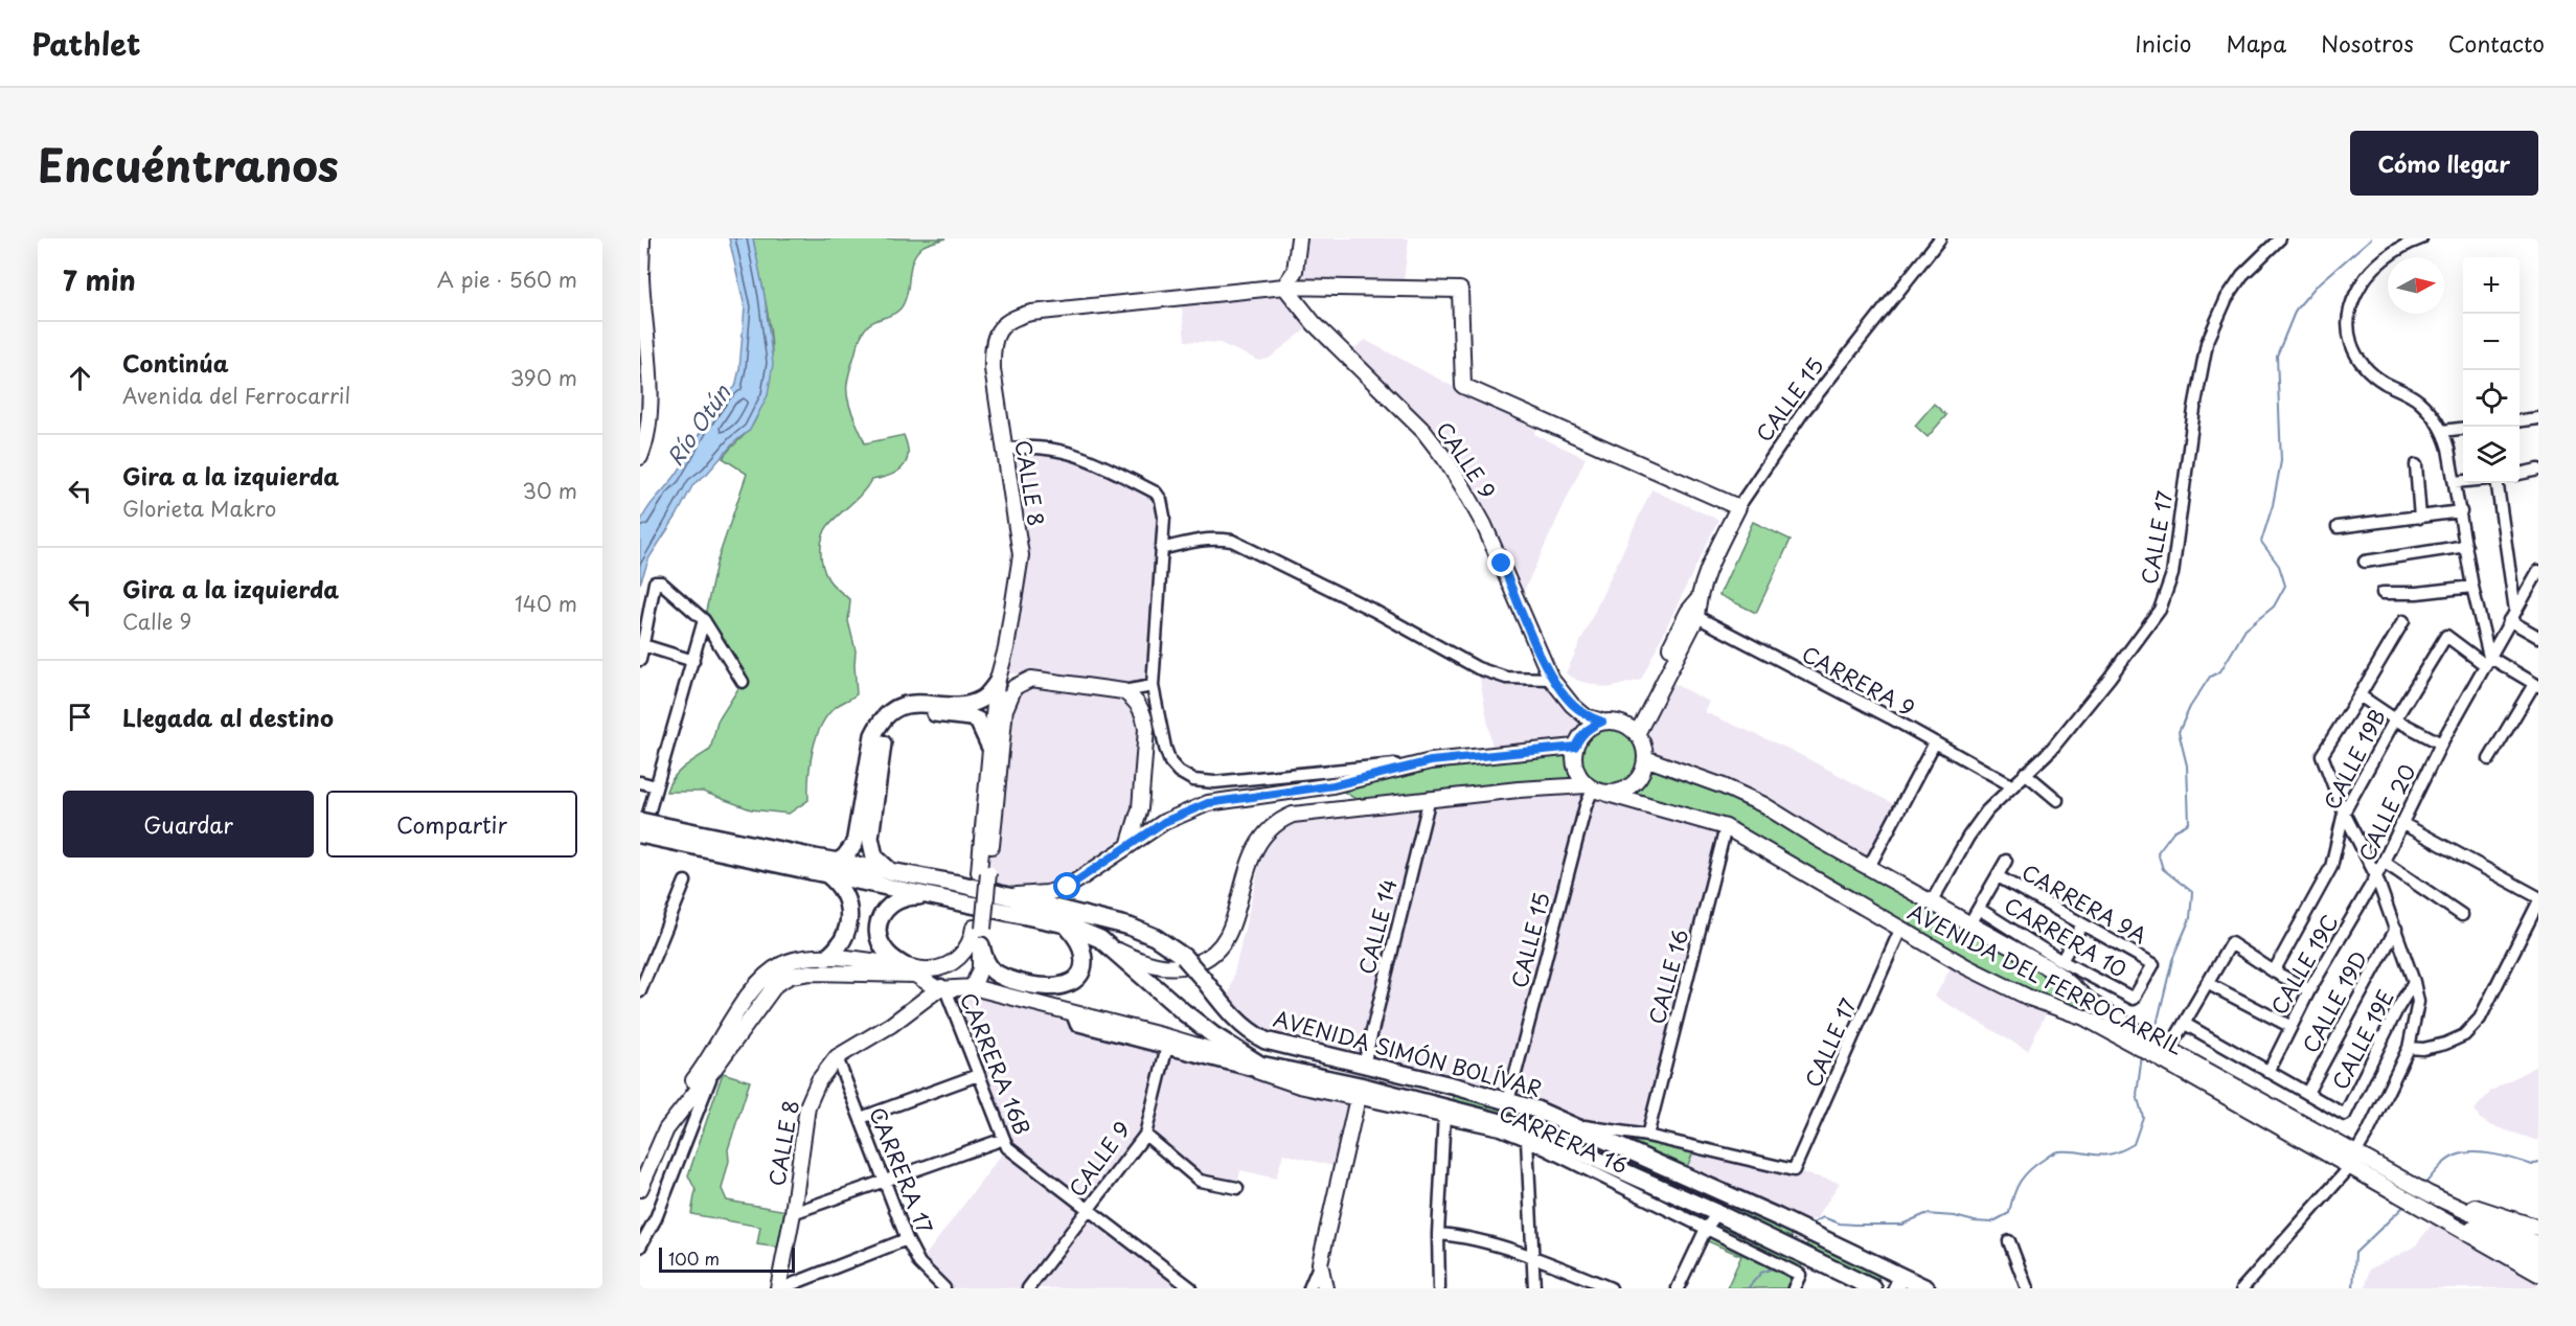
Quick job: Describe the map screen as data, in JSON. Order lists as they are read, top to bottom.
{
  "streets": {
    "main road": [
      "CALLE 15",
      "CALLE 9",
      "CALLE 8",
      "AVENIDA DEL FERROCARRIL",
      "AVENIDA SIMÓN BOLÍVAR",
      "CARRERA 16"
    ],
    "street": [
      "CALLE 17",
      "CARRERA 9",
      "CALLE 19B",
      "CALLE 20",
      "CARRERA 9A",
      "CALLE 14",
      "CARRERA 10",
      "CALLE 19C",
      "CALLE 16",
      "CALLE 19D",
      "CALLE 19E",
      "CARRERA 16B",
      "CARRERA 17"
    ]
  },
  "crossings": [
    ["CALLE 15", "CALLE 9"],
    ["CALLE 15", "CARRERA 9"],
    ["CALLE 15", "AVENIDA DEL FERROCARRIL"],
    ["CALLE 15", "AVENIDA SIMÓN BOLÍVAR"],
    ["CALLE 9", "CALLE 8"],
    ["CALLE 9", "AVENIDA DEL FERROCARRIL"],
    ["CALLE 9", "CARRERA 16B"],
    ["CALLE 9", "CARRERA 16"],
    ["CALLE 8", "CARRERA 16B"],
    ["CALLE 8", "CARRERA 16"],
    ["CALLE 8", "CARRERA 17"],
    ["CALLE 17", "CARRERA 9"],
    ["CALLE 17", "CALLE 16"],
    ["CALLE 17", "AVENIDA DEL FERROCARRIL"],
    ["CALLE 19B", "CALLE 20"],
    ["CALLE 20", "CALLE 19C"],
    ["CALLE 20", "AVENIDA DEL FERROCARRIL"],
    ["CALLE 20", "CALLE 19D"],
    ["CALLE 20", "CALLE 19E"],
    ["CARRERA 9A", "CARRERA 10"],
    ["CALLE 14", "AVENIDA SIMÓN BOLÍVAR"],
    ["CALLE 16", "AVENIDA DEL FERROCARRIL"],
    ["CALLE 19D", "CALLE 19E"],
    ["AVENIDA SIMÓN BOLÍVAR", "CARRERA 16"],
    ["CARRERA 16B", "CARRERA 16"]
  ],
  "water": ["Río Otún"],
  "scale_bar": "100 m",
  "north": "right",
  "page": {
    "header": "Pathlet",
    "nav": [
      "Inicio",
      "Mapa",
      "Nosotros",
      "Contacto"
    ],
    "title": "Encuéntranos",
    "buttons": [
      "Cómo llegar",
      ["Guardar", "Compartir"]
    ],
    "heading": ["7 min", "A pie · 560 m"],
    "map_buttons": ["+", "−"],
    "list": [
      ["Continúa", "Avenida del Ferrocarril", "390 m"],
      ["Gira a la izquierda", "Glorieta Makro", "30 m"],
      ["Gira a la izquierda", "Calle 9", "140 m"],
      "Llegada al destino"
    ],
    "scale": "100 m"
  }
}
